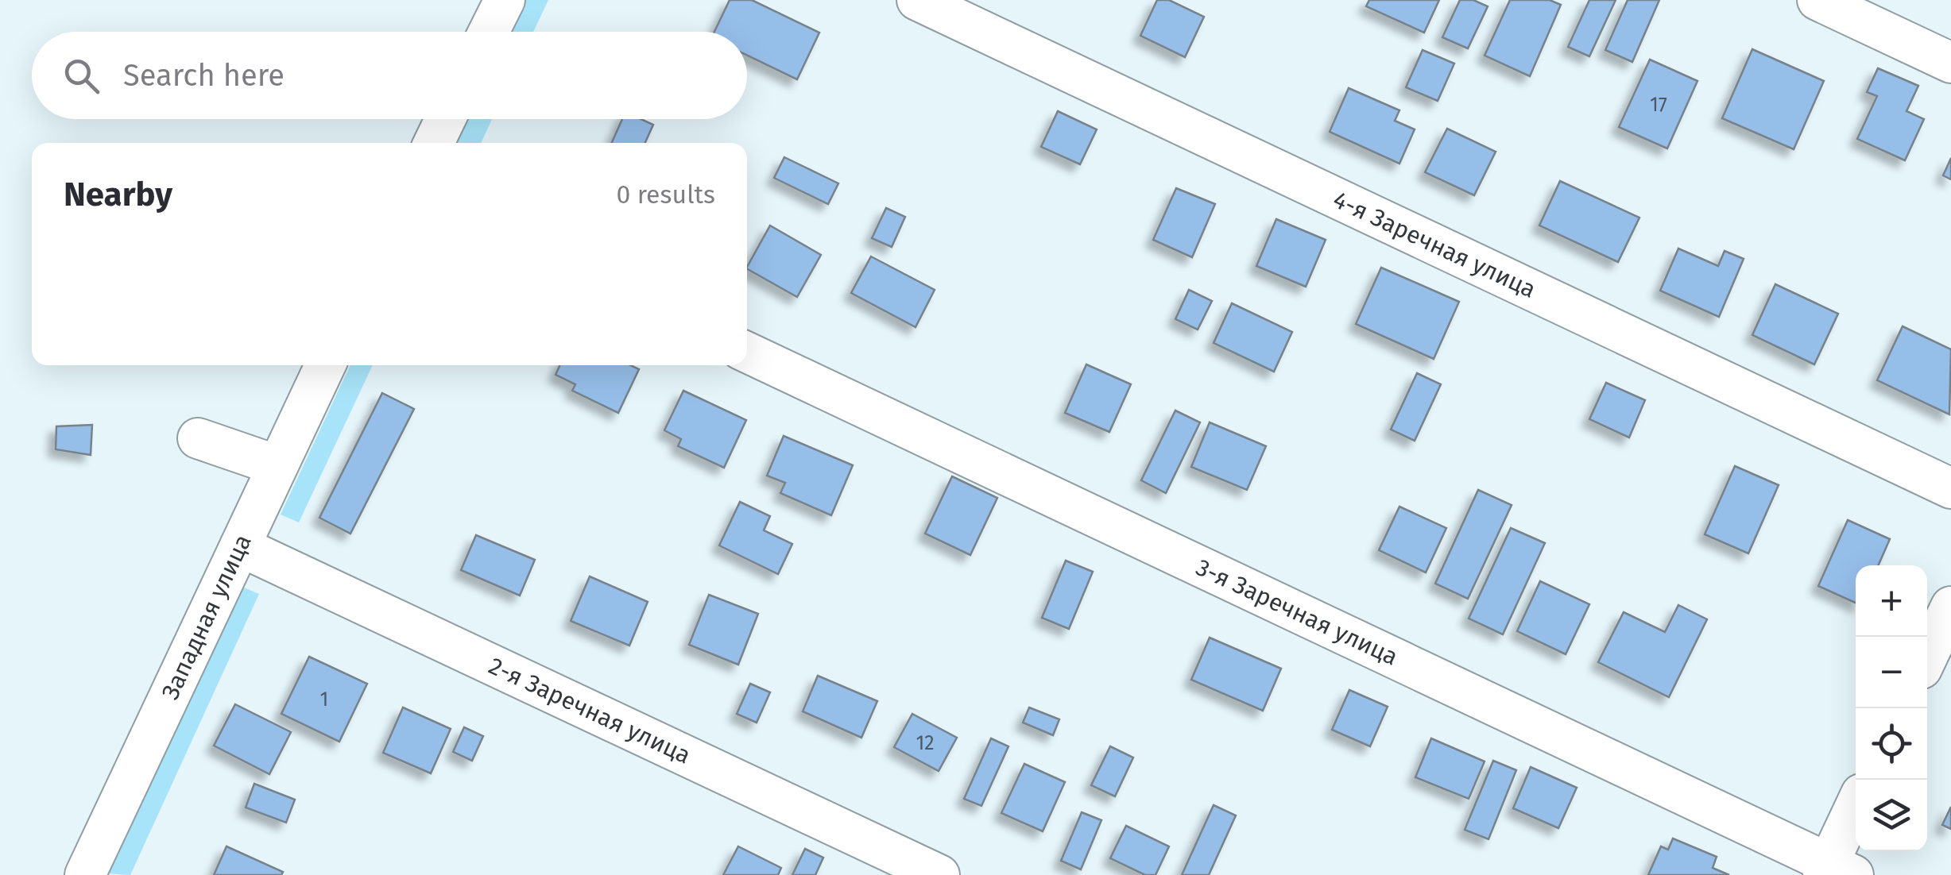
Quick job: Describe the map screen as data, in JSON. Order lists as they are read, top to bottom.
{
  "streets": {
    "street": [
      "4-я Заречная улица",
      "3-я Заречная улица",
      "Западная улица",
      "2-я Заречная улица"
    ]
  },
  "crossings": [
    ["Западная улица", "2-я Заречная улица"]
  ],
  "house_numbers": ["17", "1", "12"],
  "page": {
    "search": "Search here",
    "heading": ["Nearby", "0 results"],
    "map_buttons": ["+", "−"]
  }
}
